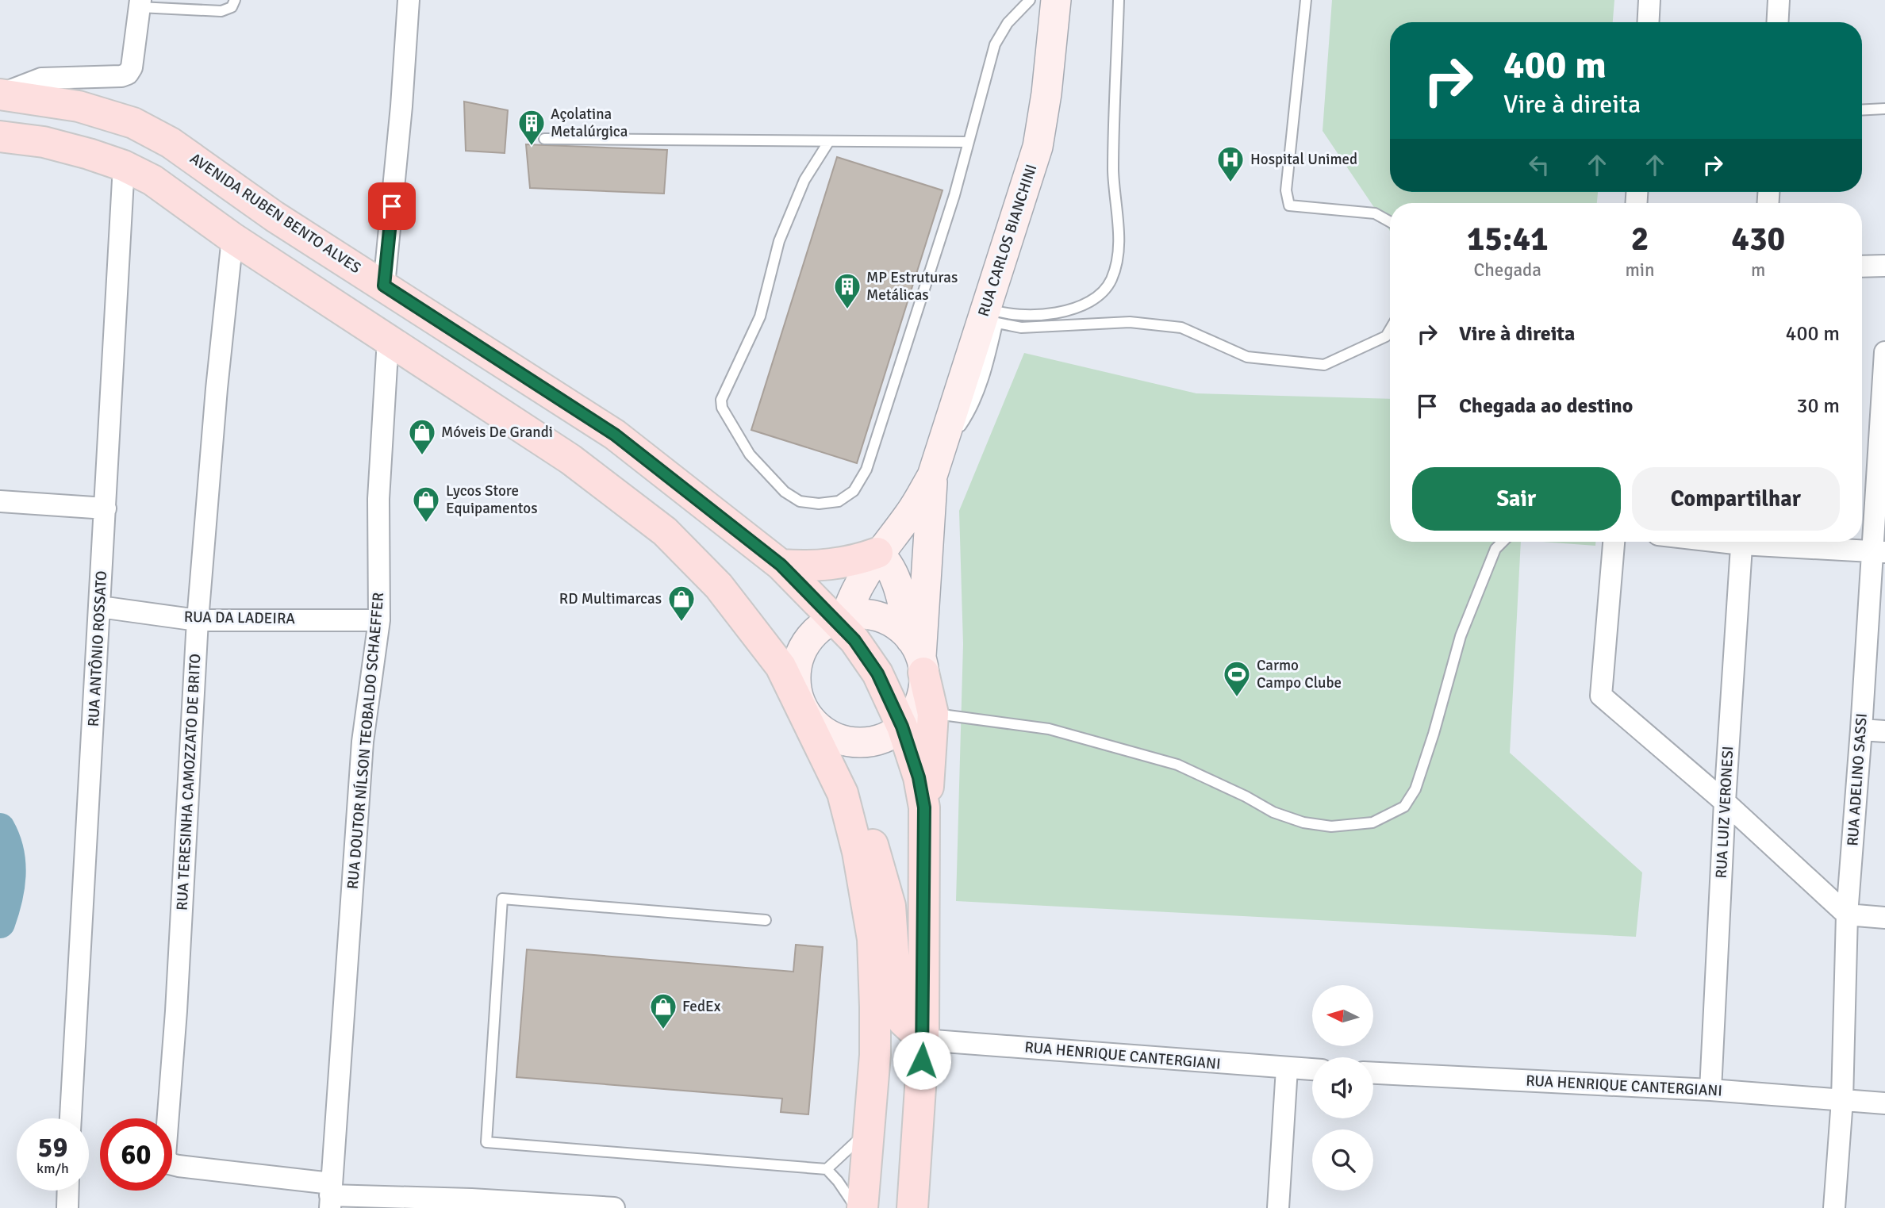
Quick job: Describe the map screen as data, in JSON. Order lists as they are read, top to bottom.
{
  "streets": {
    "main road": ["AVENIDA RUBEN BENTO ALVES"],
    "street": [
      "RUA CARLOS BIANCHINI",
      "RUA DA LADEIRA",
      "RUA ANTÔNIO ROSSATO",
      "RUA DOUTOR NÍLSON TEOBALDO SCHAEFFER",
      "RUA ADELINO SASSI",
      "RUA TERESINHA CAMOZZATO DE BRITO",
      "RUA LUIZ VERONESI",
      "RUA HENRIQUE CANTERGIANI"
    ]
  },
  "crossings": [
    ["AVENIDA RUBEN BENTO ALVES", "RUA CARLOS BIANCHINI"],
    ["AVENIDA RUBEN BENTO ALVES", "RUA HENRIQUE CANTERGIANI"],
    ["RUA DA LADEIRA", "RUA ANTÔNIO ROSSATO"],
    ["RUA DA LADEIRA", "RUA DOUTOR NÍLSON TEOBALDO SCHAEFFER"],
    ["RUA DA LADEIRA", "RUA TERESINHA CAMOZZATO DE BRITO"],
    ["RUA DOUTOR NÍLSON TEOBALDO SCHAEFFER", "RUA TERESINHA CAMOZZATO DE BRITO"],
    ["RUA ADELINO SASSI", "RUA HENRIQUE CANTERGIANI"],
    ["RUA LUIZ VERONESI", "RUA HENRIQUE CANTERGIANI"]
  ],
  "places": {
    "building": ["Açolatina Metalúrgica", "MP Estruturas Metálicas"],
    "hospital": ["Hospital Unimed"],
    "shop": [
      "Móveis De Grandi",
      "Lycos Store Equipamentos",
      "RD Multimarcas",
      "FedEx"
    ],
    "sports": ["Carmo Campo Clube"]
  },
  "north": "left",
  "page": {
    "turn": ["400 m", "Vire à direita"],
    "eta": [
      "15:41",
      "Chegada",
      "2",
      "min",
      "430",
      "m"
    ],
    "list": [
      {
        "name": "Vire à direita",
        "value": "400 m"
      },
      {
        "name": "Chegada ao destino",
        "value": "30 m"
      }
    ],
    "buttons": ["Sair", "Compartilhar"],
    "speed": "59 km/h",
    "limit": "60"
  }
}
